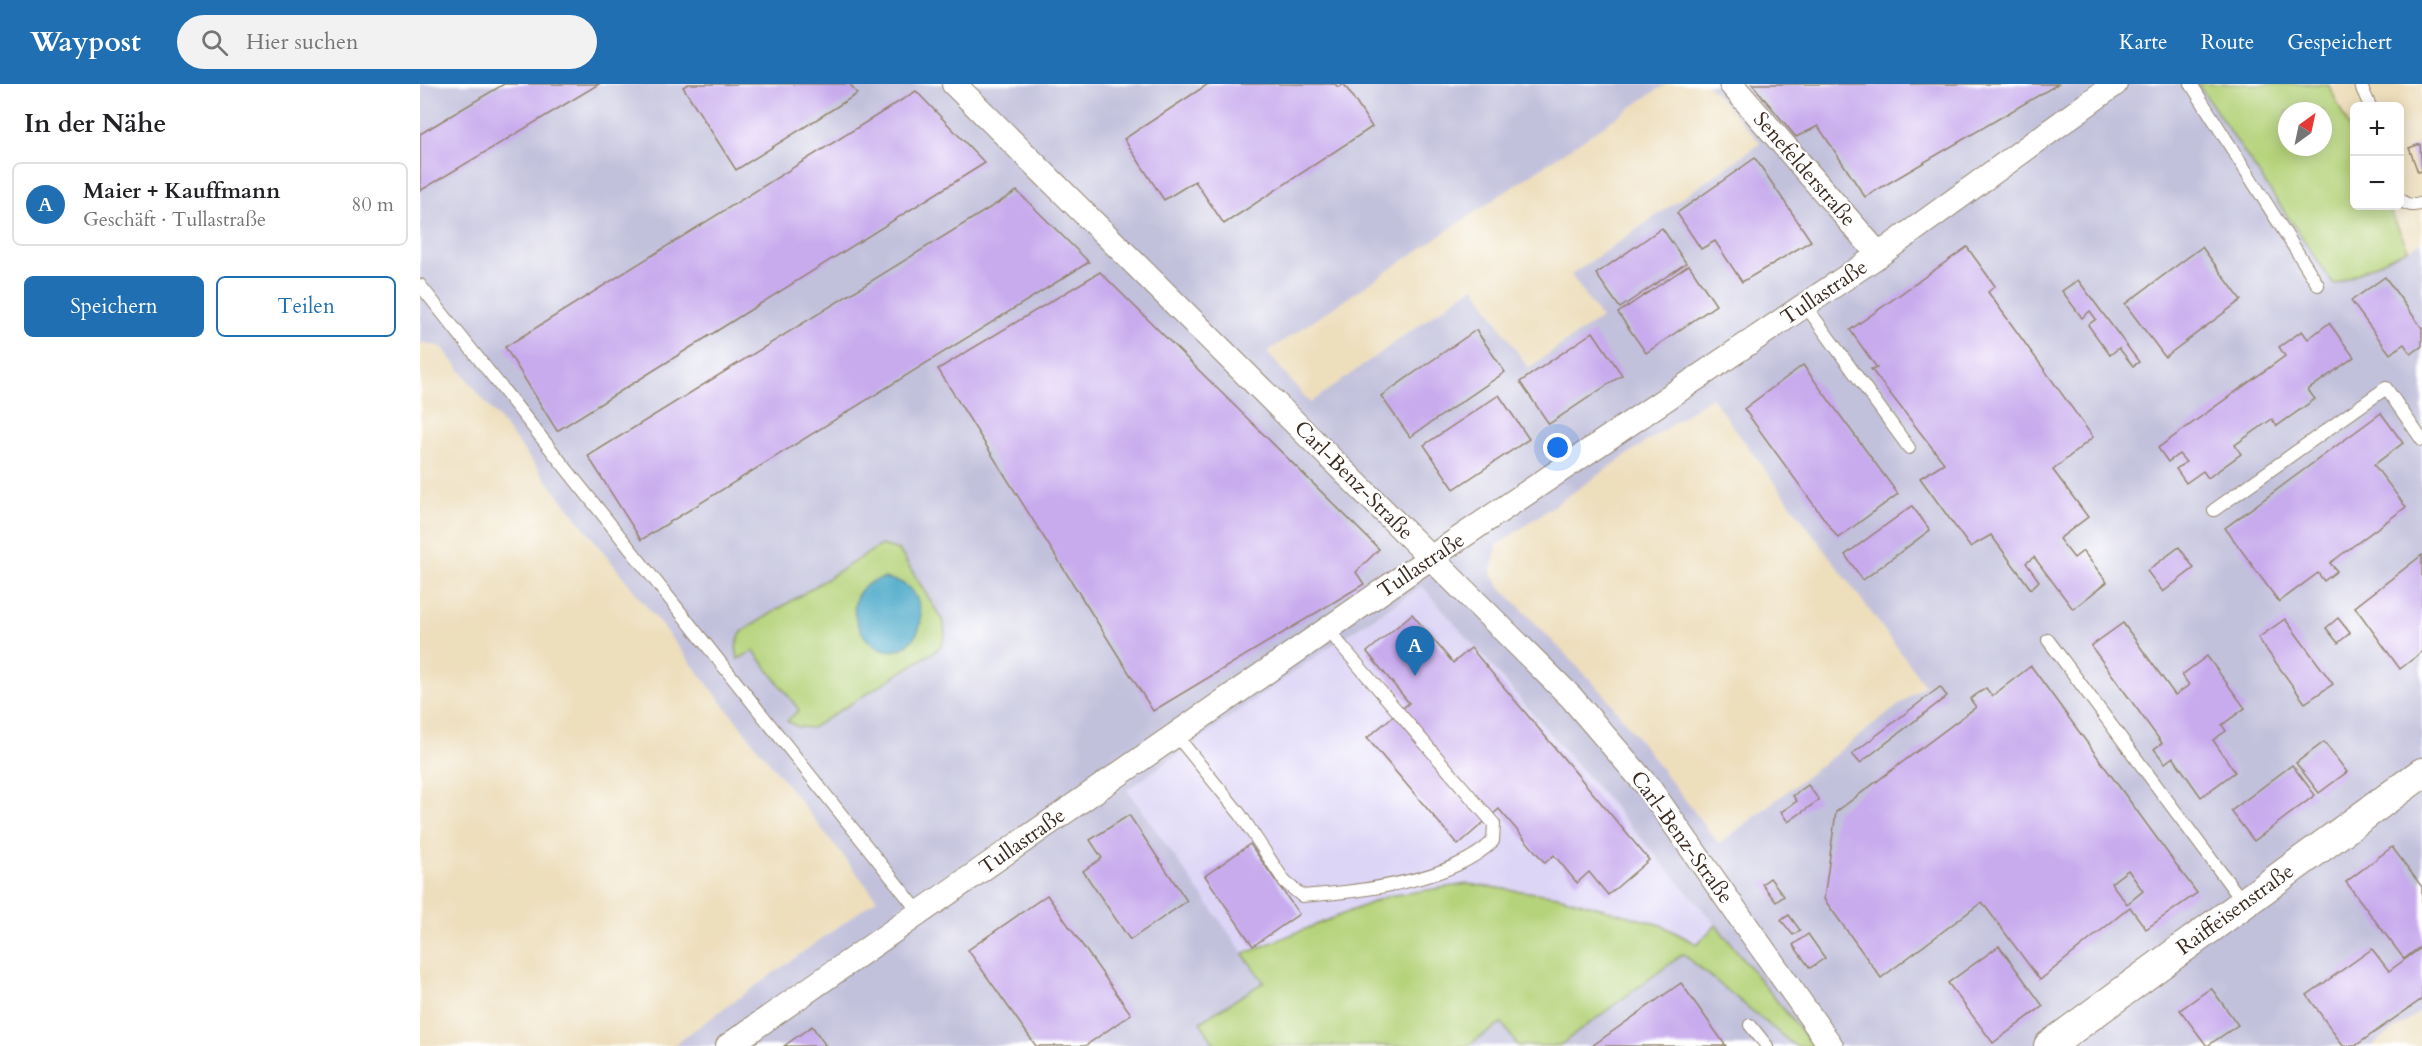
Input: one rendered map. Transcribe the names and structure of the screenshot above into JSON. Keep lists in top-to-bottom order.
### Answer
{
  "streets": {
    "street": [
      "Senefelderstraße",
      "Tullastraße",
      "Carl-Benz-Straße",
      "Raiffeisenstraße"
    ]
  },
  "crossings": [
    ["Senefelderstraße", "Tullastraße"],
    ["Tullastraße", "Carl-Benz-Straße"]
  ],
  "north": "top right",
  "page": {
    "header": "Waypost",
    "search": "Hier suchen",
    "nav": ["Karte", "Route", "Gespeichert"],
    "heading": "In der Nähe",
    "map_buttons": ["+", "−"],
    "list": [
      {
        "mark": "A",
        "name": "Maier + Kauffmann",
        "note": "Geschäft · Tullastraße",
        "value": "80 m"
      }
    ],
    "buttons": ["Speichern", "Teilen"],
    "pins": "A"
  }
}
